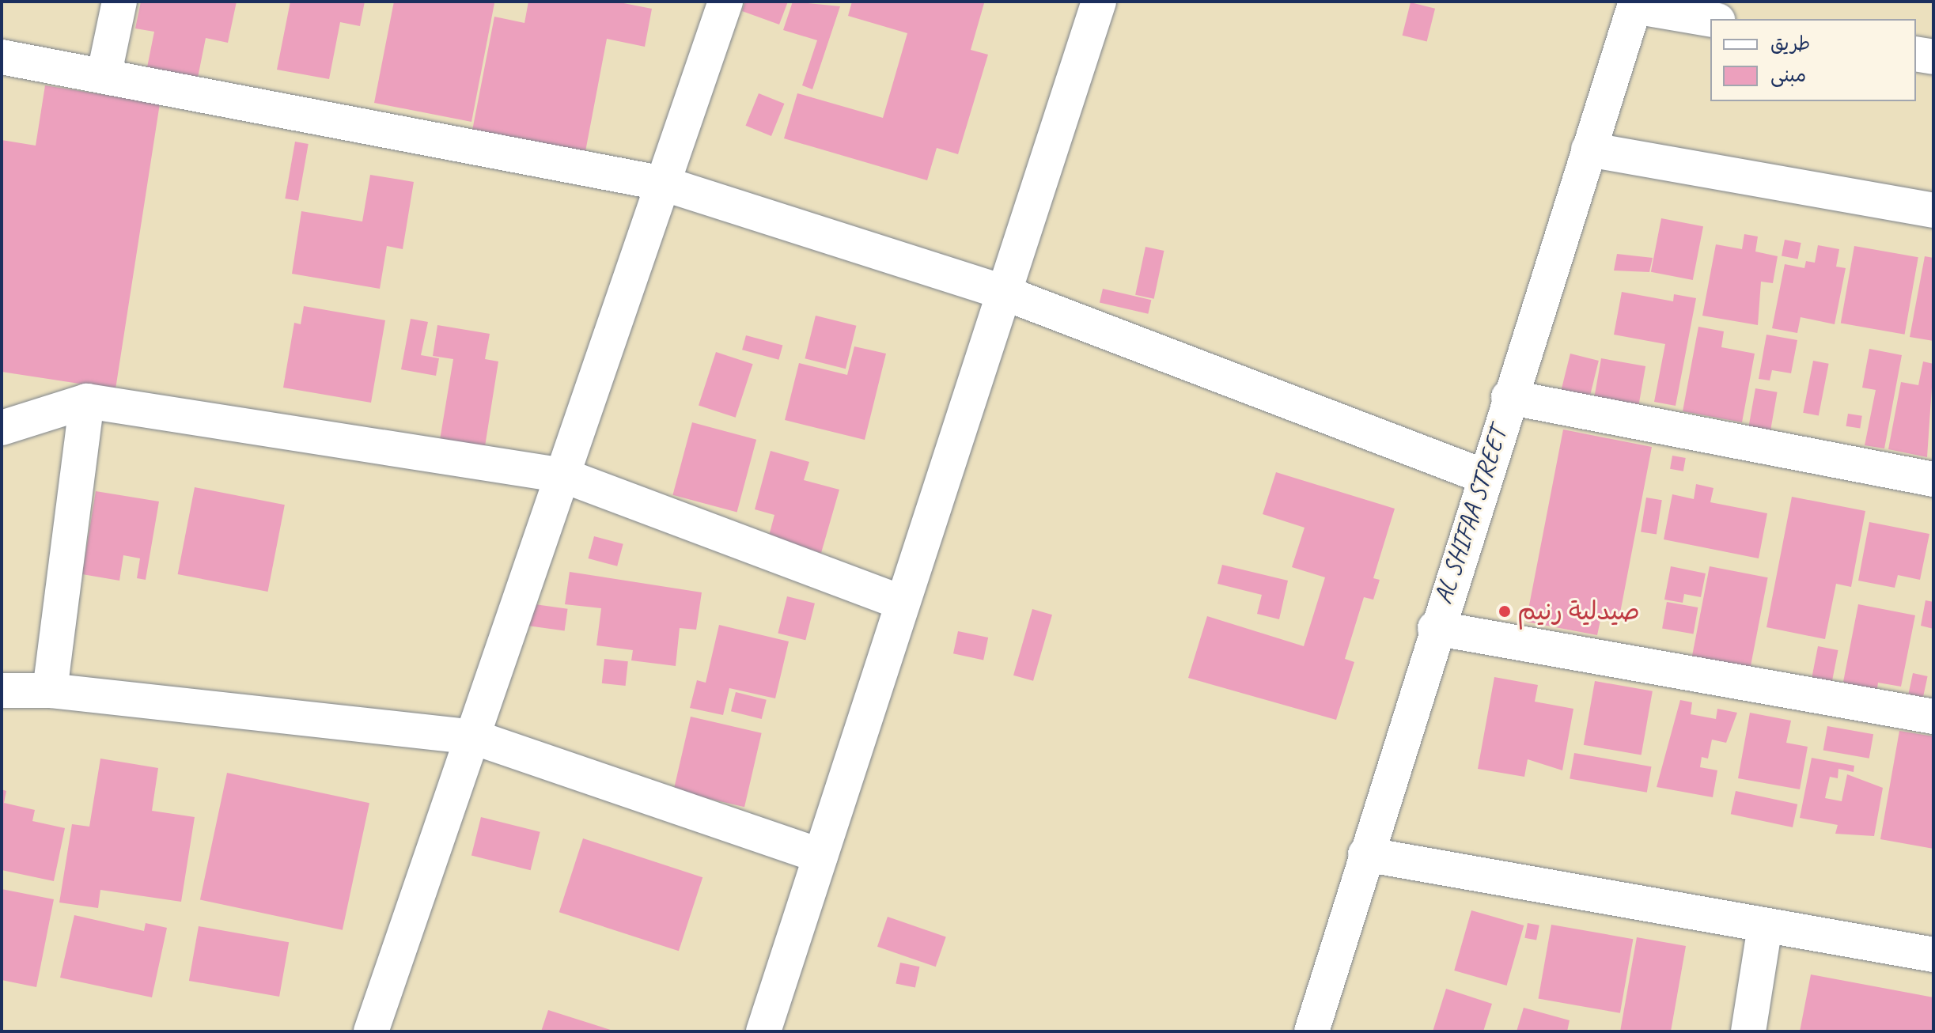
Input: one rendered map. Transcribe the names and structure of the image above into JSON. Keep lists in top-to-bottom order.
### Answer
{
  "streets": {
    "street": ["AL SHIFAA STREET"]
  },
  "places": ["صيدلية رنيم"],
  "legend": ["طريق", "مبنى"]
}
